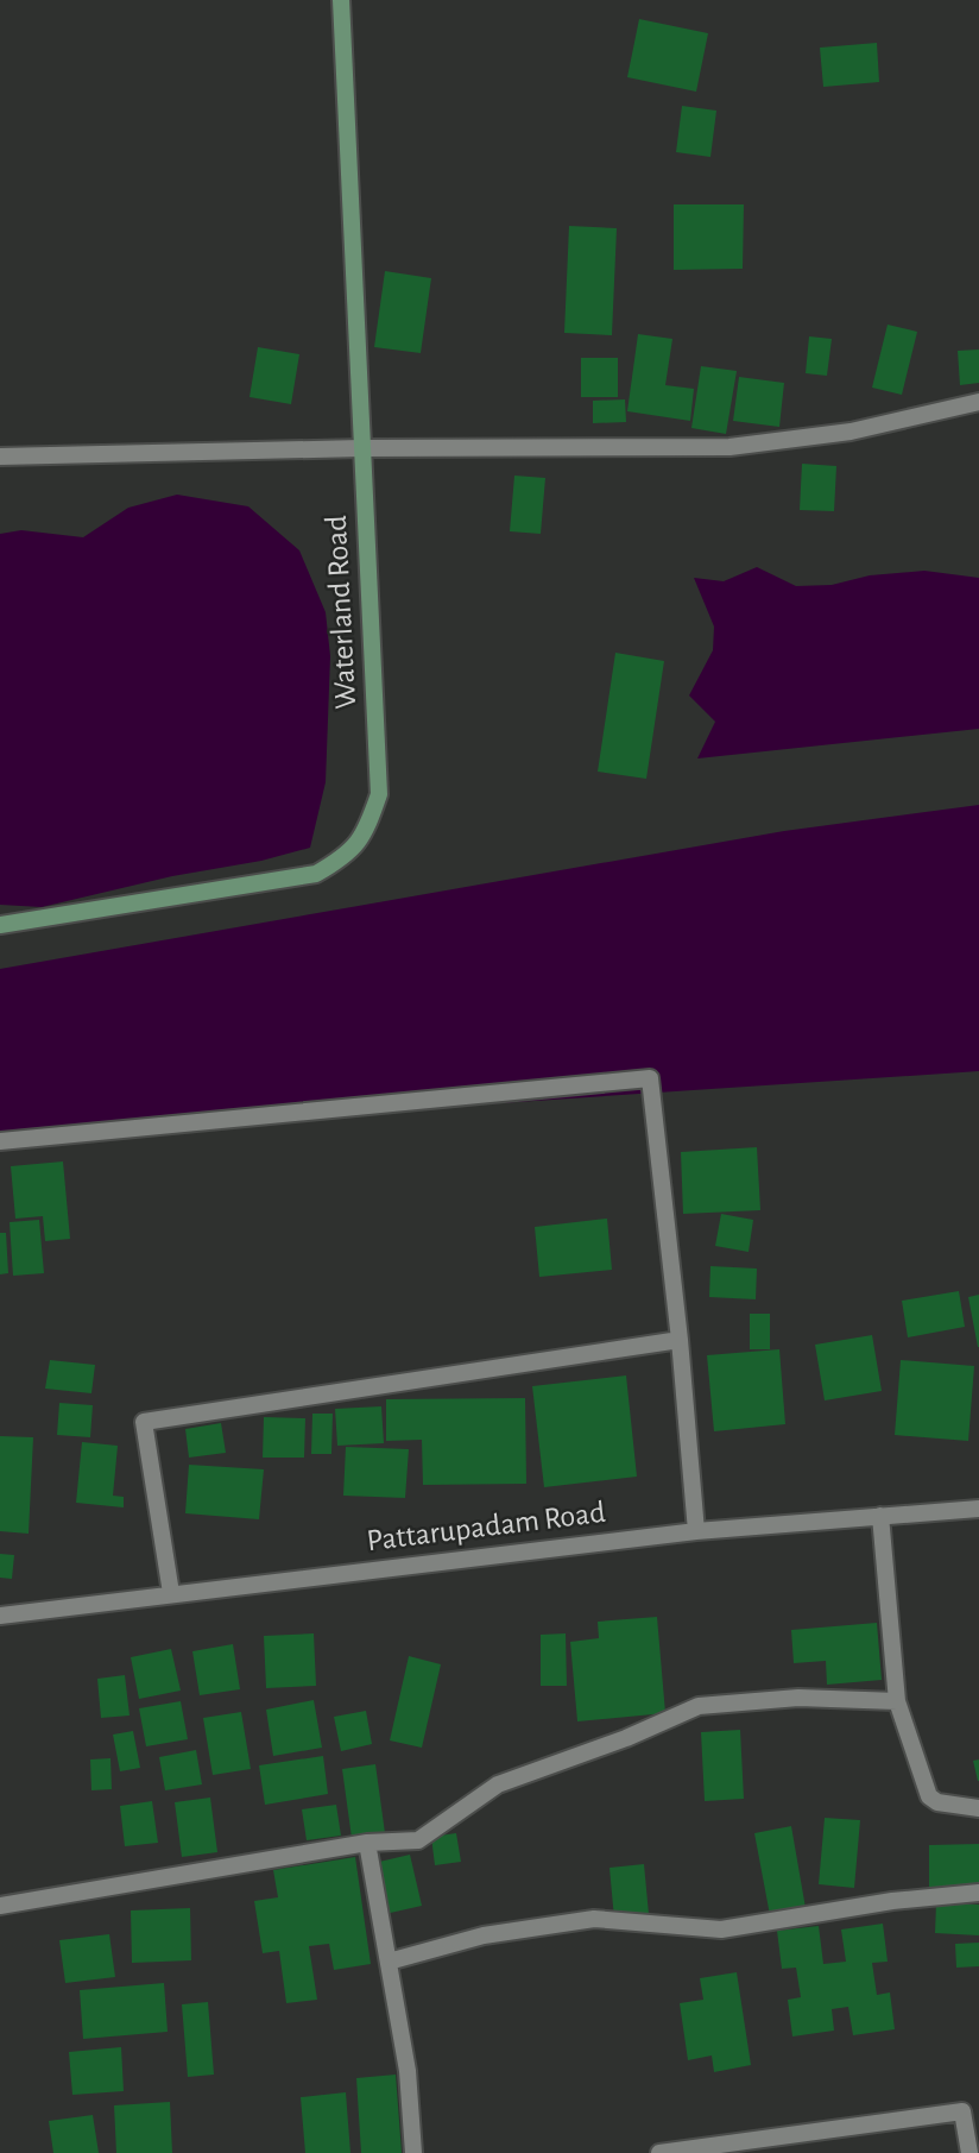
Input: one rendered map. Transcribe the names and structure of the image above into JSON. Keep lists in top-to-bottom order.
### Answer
{
  "streets": {
    "main road": ["Waterland Road"],
    "street": ["Pattarupadam Road"]
  }
}
